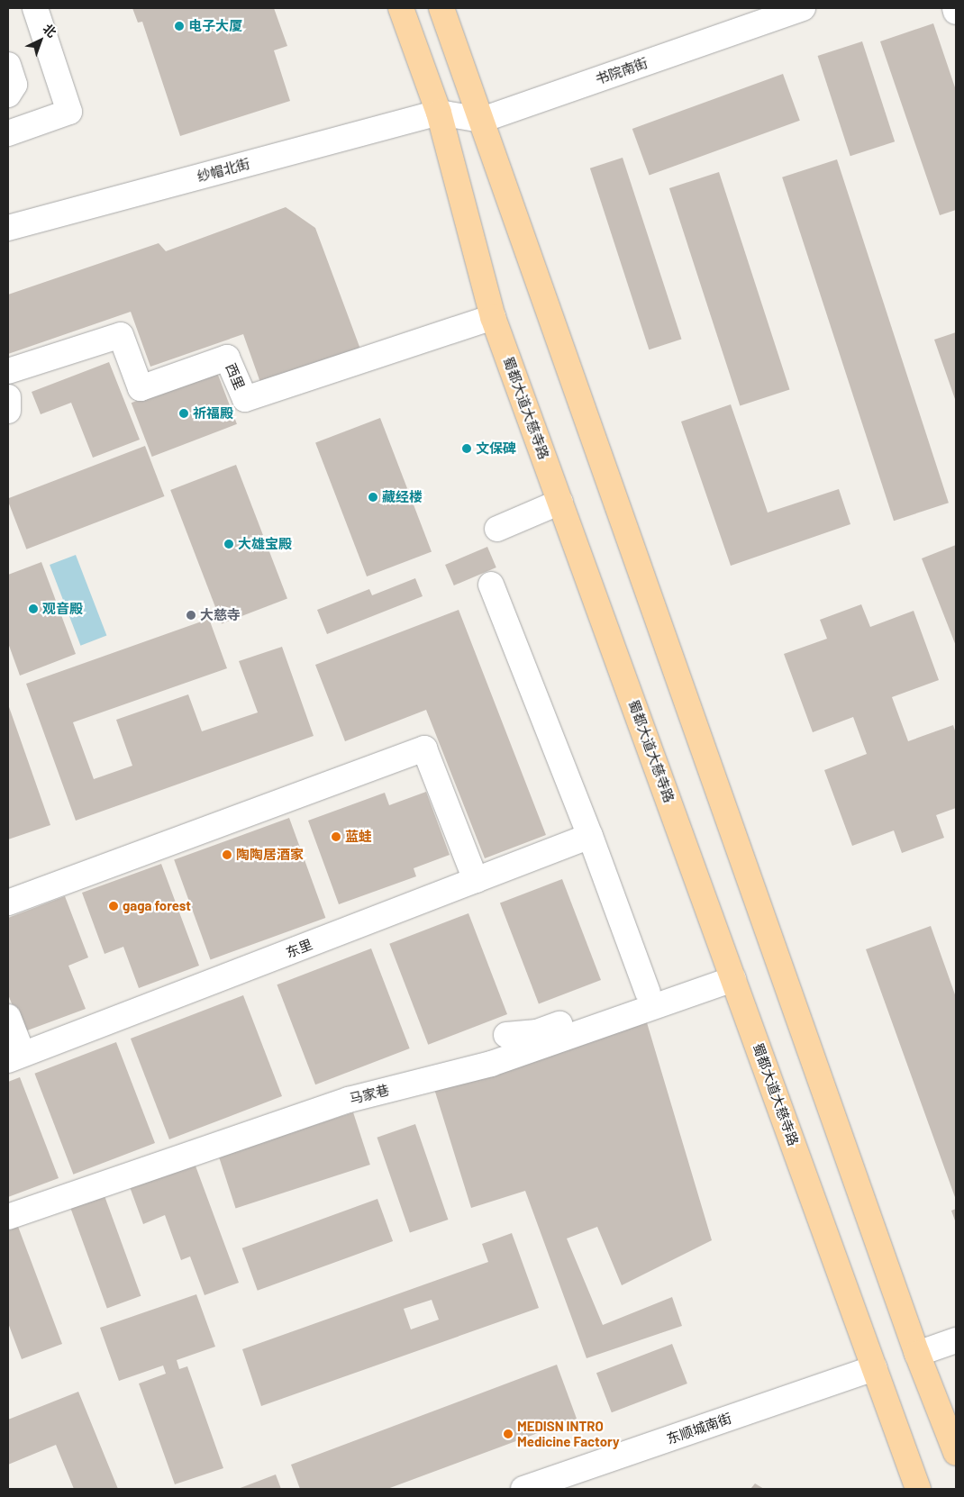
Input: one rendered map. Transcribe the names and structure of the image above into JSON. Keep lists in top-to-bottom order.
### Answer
{
  "streets": {
    "main road": ["蜀都大道大慈寺路"],
    "street": [
      "书院南街",
      "纱帽北街",
      "西里",
      "东里",
      "马家巷",
      "东顺城南街"
    ]
  },
  "crossings": [
    ["书院南街", "纱帽北街"],
    ["书院南街", "蜀都大道大慈寺路"],
    ["纱帽北街", "蜀都大道大慈寺路"],
    ["西里", "蜀都大道大慈寺路"],
    ["蜀都大道大慈寺路", "马家巷"],
    ["蜀都大道大慈寺路", "东顺城南街"]
  ],
  "places": [
    "电子大厦",
    "祈福殿",
    "文保碑",
    "藏经楼",
    "大雄宝殿",
    "观音殿",
    "大慈寺",
    "蓝蛙",
    "陶陶居酒家",
    "gaga forest",
    "MEDISN INTRO Medicine Factory"
  ],
  "north": "top right"
}
